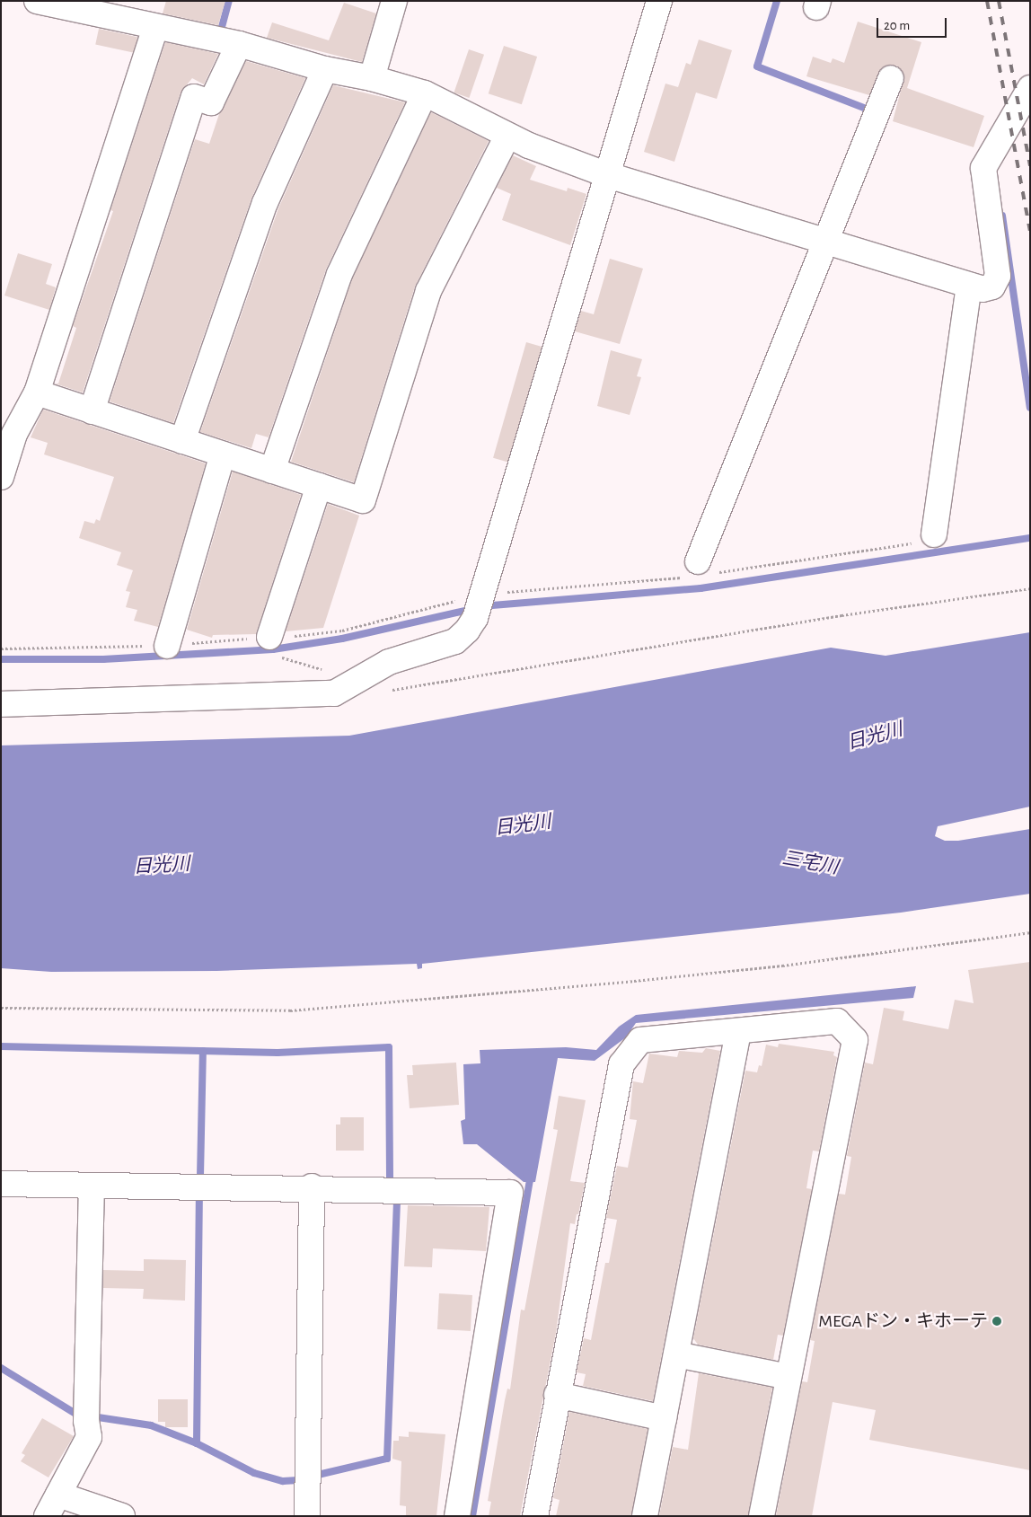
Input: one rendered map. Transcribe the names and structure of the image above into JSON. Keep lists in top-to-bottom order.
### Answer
{
  "water": ["日光川", "三宅川"],
  "places": ["MEGAドン・キホーテ"],
  "scale_bar": "20 m"
}
